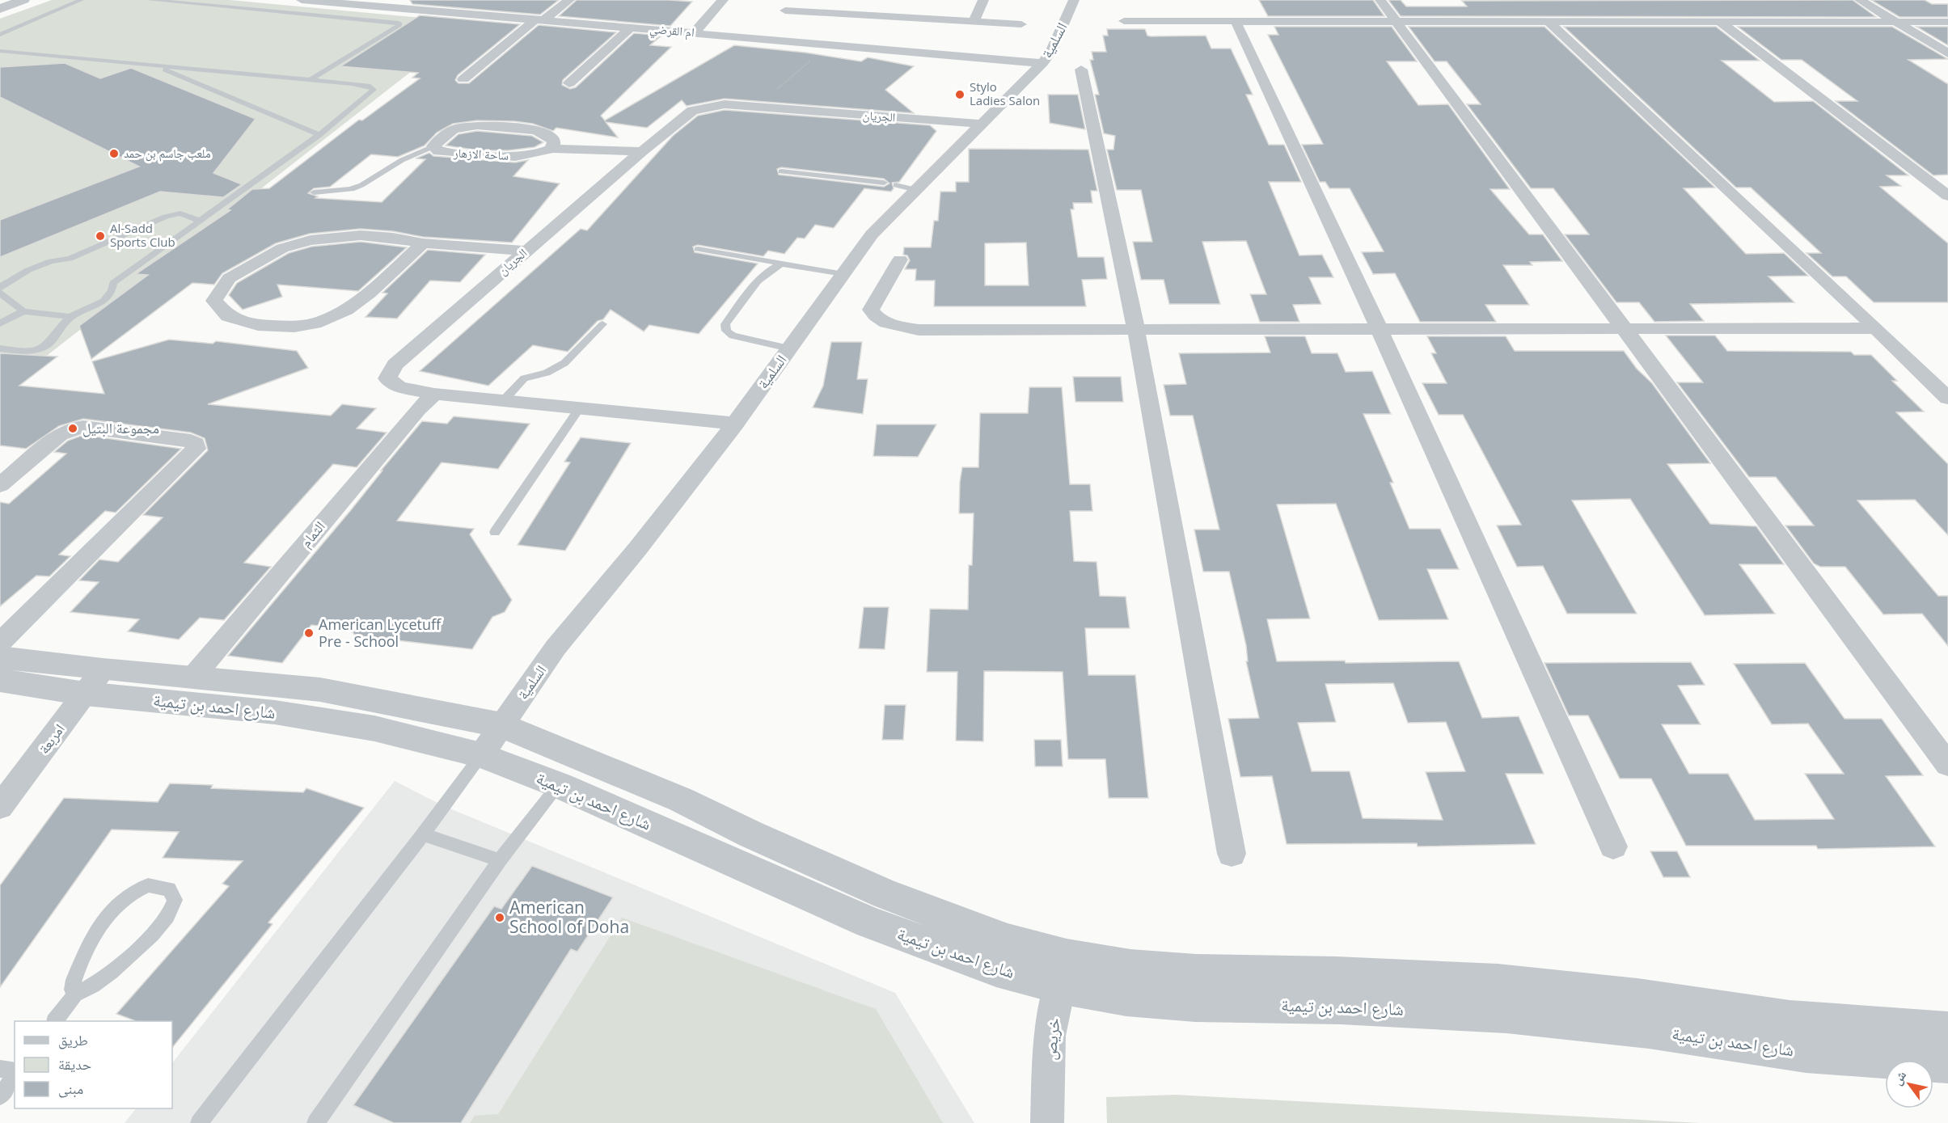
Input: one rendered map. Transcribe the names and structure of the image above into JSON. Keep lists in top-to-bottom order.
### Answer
{
  "streets": {
    "street": [
      "ام القرضي",
      "السلمية",
      "الجريان",
      "ساحة الازهار",
      "الثمام",
      "شارع احمد بن تيمية",
      "امربعة",
      "خريص"
    ]
  },
  "crossings": [
    ["ام القرضي", "السلمية"],
    ["السلمية", "الجريان"],
    ["السلمية", "شارع احمد بن تيمية"],
    ["الجريان", "ساحة الازهار"],
    ["الجريان", "الثمام"],
    ["الثمام", "شارع احمد بن تيمية"],
    ["شارع احمد بن تيمية", "امربعة"],
    ["شارع احمد بن تيمية", "خريص"]
  ],
  "places": [
    "Stylo Ladies Salon",
    "ملعب جاسم بن حمد",
    "Al-Sadd Sports Club",
    "مجموعة البتيل",
    "American Lycetuff Pre - School",
    "American School of Doha"
  ],
  "legend": ["طريق", "حديقة", "مبنى"],
  "north": "top left"
}
